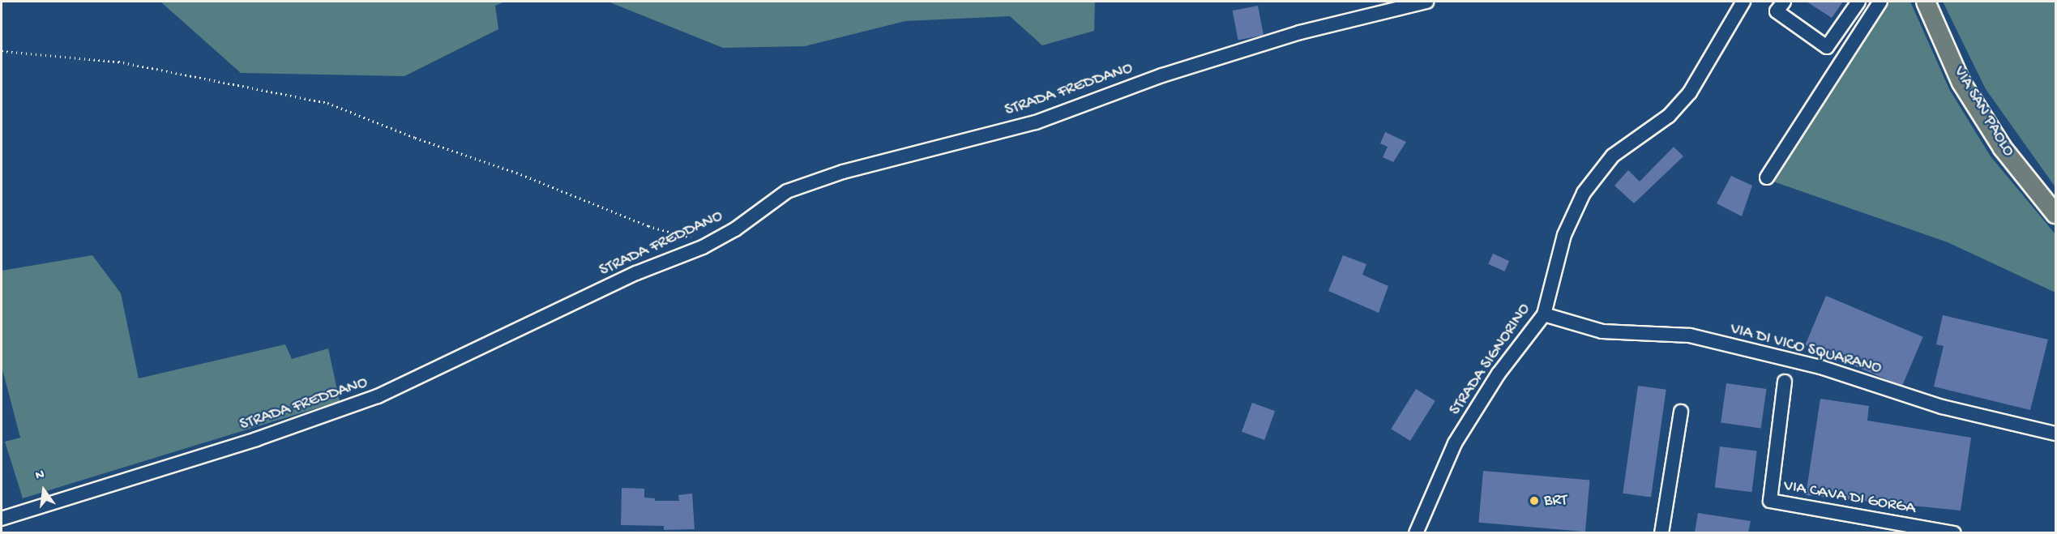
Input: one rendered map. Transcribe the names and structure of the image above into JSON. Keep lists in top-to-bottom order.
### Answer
{
  "streets": {
    "main road": ["VIA SAN PAOLO"],
    "street": [
      "STRADA FREDDANO",
      "VIA DI VICO SQUARANO",
      "STRADA SIGNORINO",
      "VIA CAVA DI GORGA"
    ]
  },
  "crossings": [
    ["VIA DI VICO SQUARANO", "STRADA SIGNORINO"]
  ],
  "places": ["BRT"],
  "north": "top"
}
